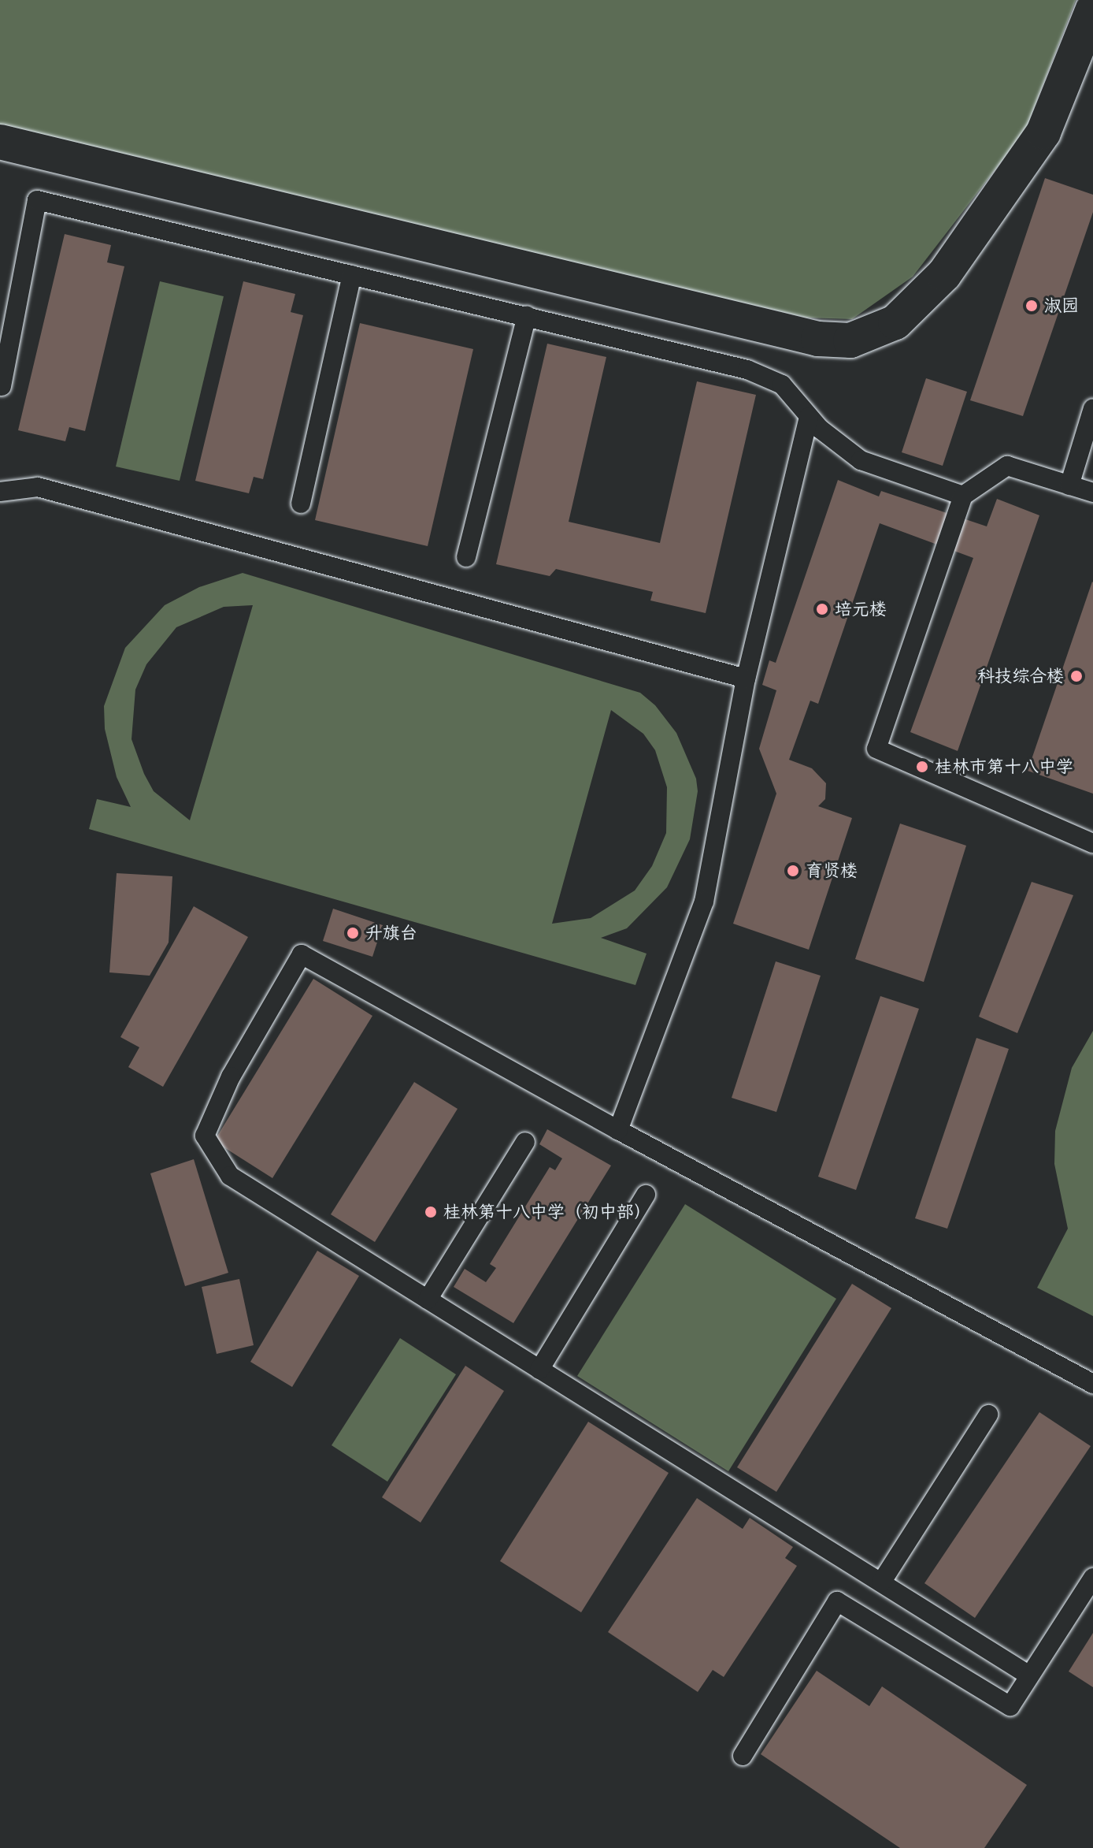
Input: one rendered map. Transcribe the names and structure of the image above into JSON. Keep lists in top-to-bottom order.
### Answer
{
  "places": [
    "淑园",
    "培元楼",
    "科技综合楼",
    "桂林市第十八中学",
    "育贤楼",
    "升旗台",
    "桂林第十八中学（初中部）"
  ]
}
